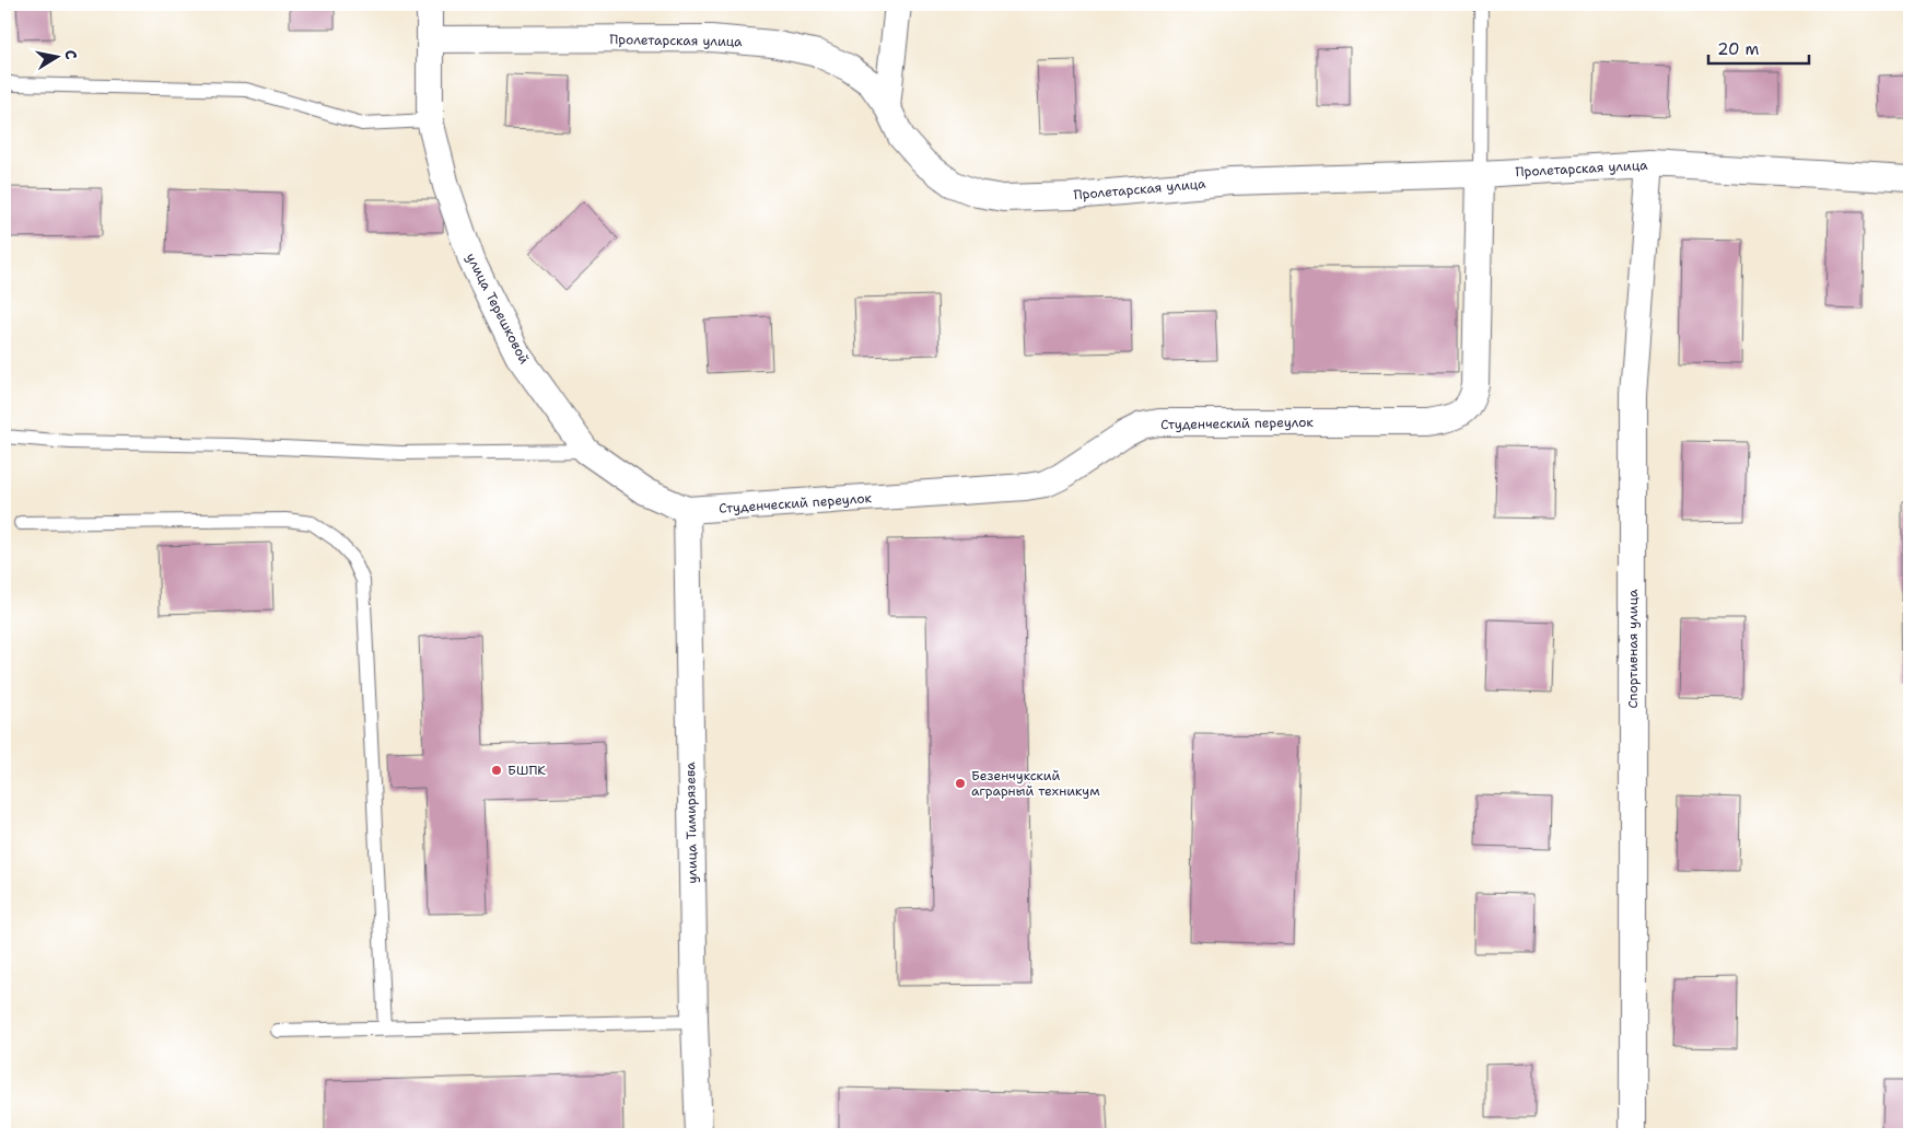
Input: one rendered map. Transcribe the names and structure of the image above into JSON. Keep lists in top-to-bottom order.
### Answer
{
  "streets": {
    "street": [
      "Пролетарская улица",
      "улица Терешковой",
      "Студенческий переулок",
      "Спортивная улица",
      "улица Тимирязева"
    ]
  },
  "crossings": [
    ["Пролетарская улица", "улица Терешковой"],
    ["Пролетарская улица", "Студенческий переулок"],
    ["Пролетарская улица", "Спортивная улица"],
    ["улица Терешковой", "Студенческий переулок"],
    ["улица Терешковой", "улица Тимирязева"],
    ["Студенческий переулок", "улица Тимирязева"]
  ],
  "places": ["БШПК", "Безенчукский аграрный техникум"],
  "scale_bar": "20 m",
  "north": "right"
}
